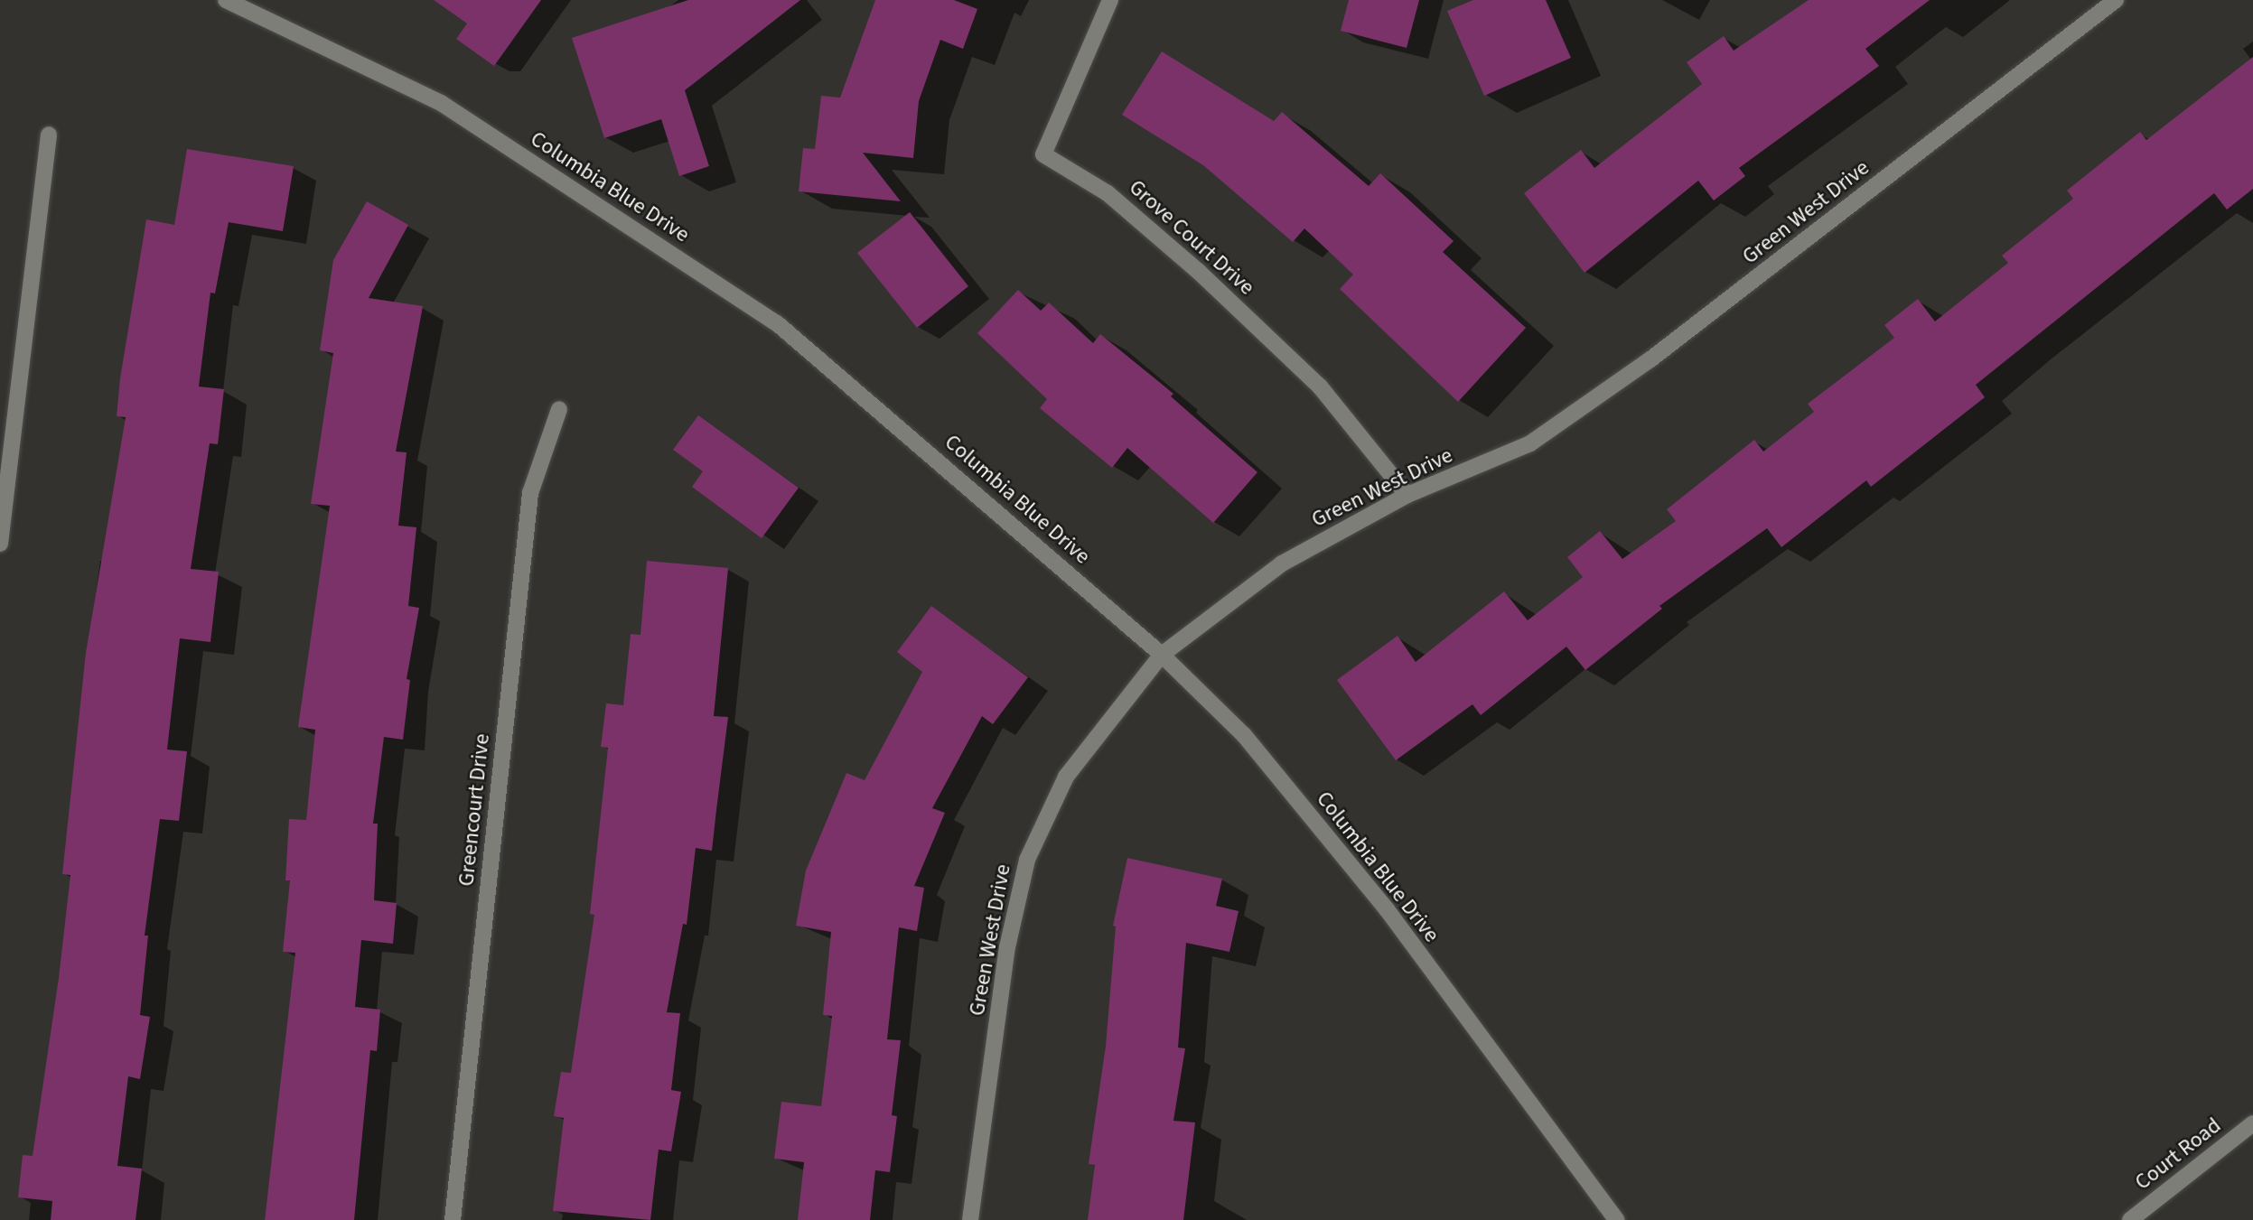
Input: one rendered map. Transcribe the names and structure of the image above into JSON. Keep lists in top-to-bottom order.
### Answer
{
  "streets": {
    "street": [
      "Columbia Blue Drive",
      "Green West Drive",
      "Grove Court Drive",
      "Greencourt Drive",
      "Court Road"
    ]
  },
  "crossings": [
    ["Columbia Blue Drive", "Green West Drive"],
    ["Green West Drive", "Grove Court Drive"]
  ]
}
